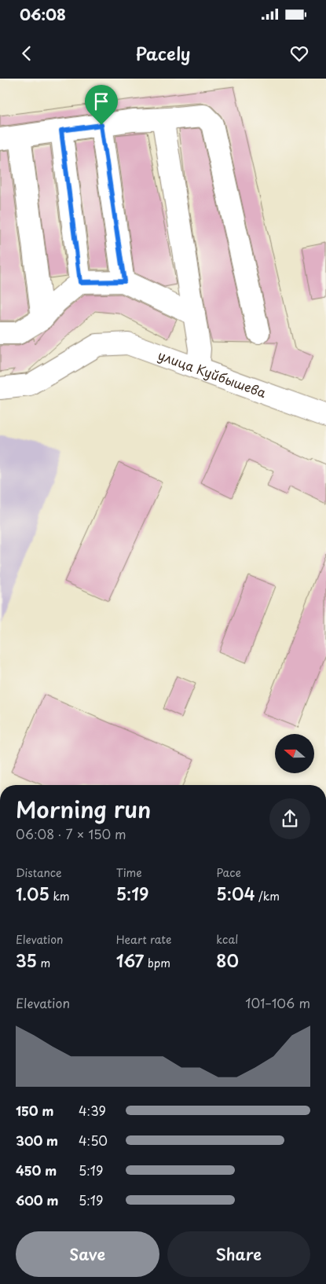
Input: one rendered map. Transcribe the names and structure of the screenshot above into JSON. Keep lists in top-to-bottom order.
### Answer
{
  "streets": {
    "street": ["улица Куйбышева"]
  },
  "north": "left",
  "page": {
    "status": "06:08",
    "header": "Pacely",
    "heading": ["Morning run", "06:08 · 7 × 150 m"],
    "stats": [
      ["Distance", "1.05 km"],
      ["Time", "5:19"],
      ["Pace", "5:04 /km"],
      ["Elevation", "35 m"],
      ["Heart rate", "167 bpm"],
      ["kcal", "80"]
    ],
    "chart": ["Elevation", "101–106 m"],
    "list": [
      {
        "name": "150 m",
        "note": "4:39"
      },
      {
        "name": "300 m",
        "note": "4:50"
      },
      {
        "name": "450 m",
        "note": "5:19"
      },
      {
        "name": "600 m",
        "note": "5:19"
      }
    ],
    "buttons": ["Save", "Share"]
  }
}
